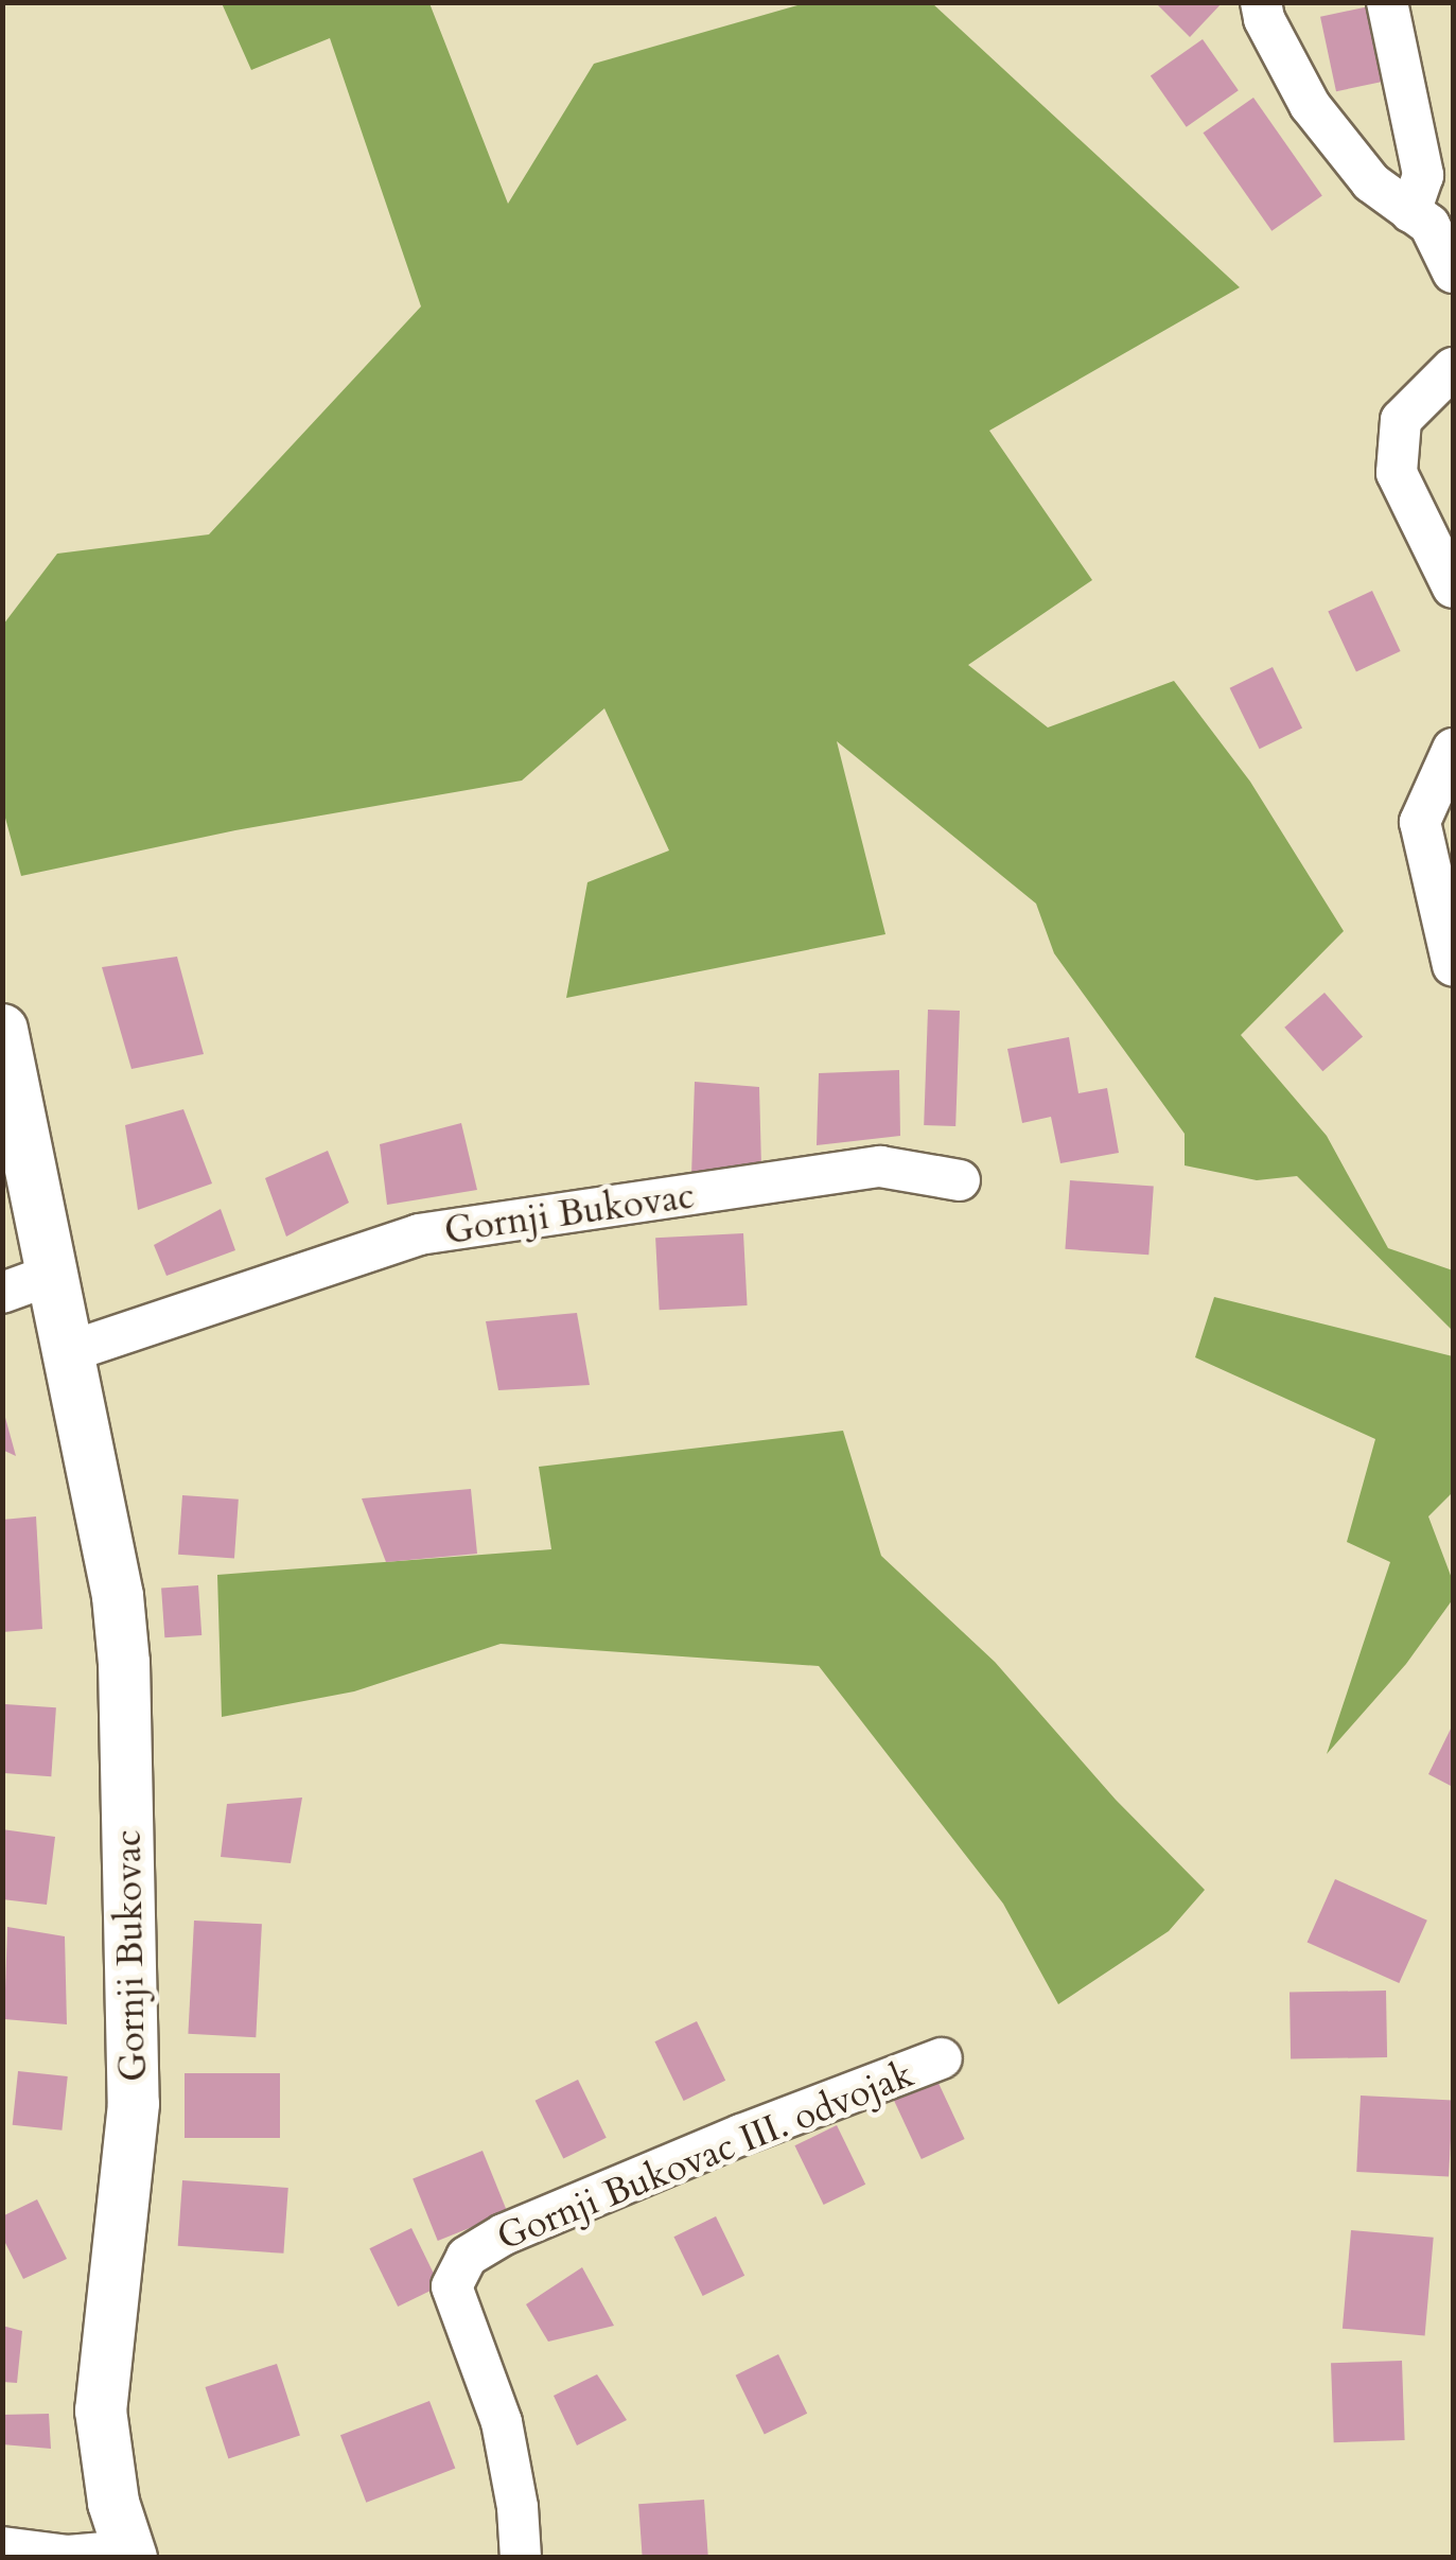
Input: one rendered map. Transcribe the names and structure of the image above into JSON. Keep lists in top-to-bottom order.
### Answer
{
  "streets": {
    "street": ["Gornji Bukovac", "Gornji Bukovac III. odvojak"]
  }
}
